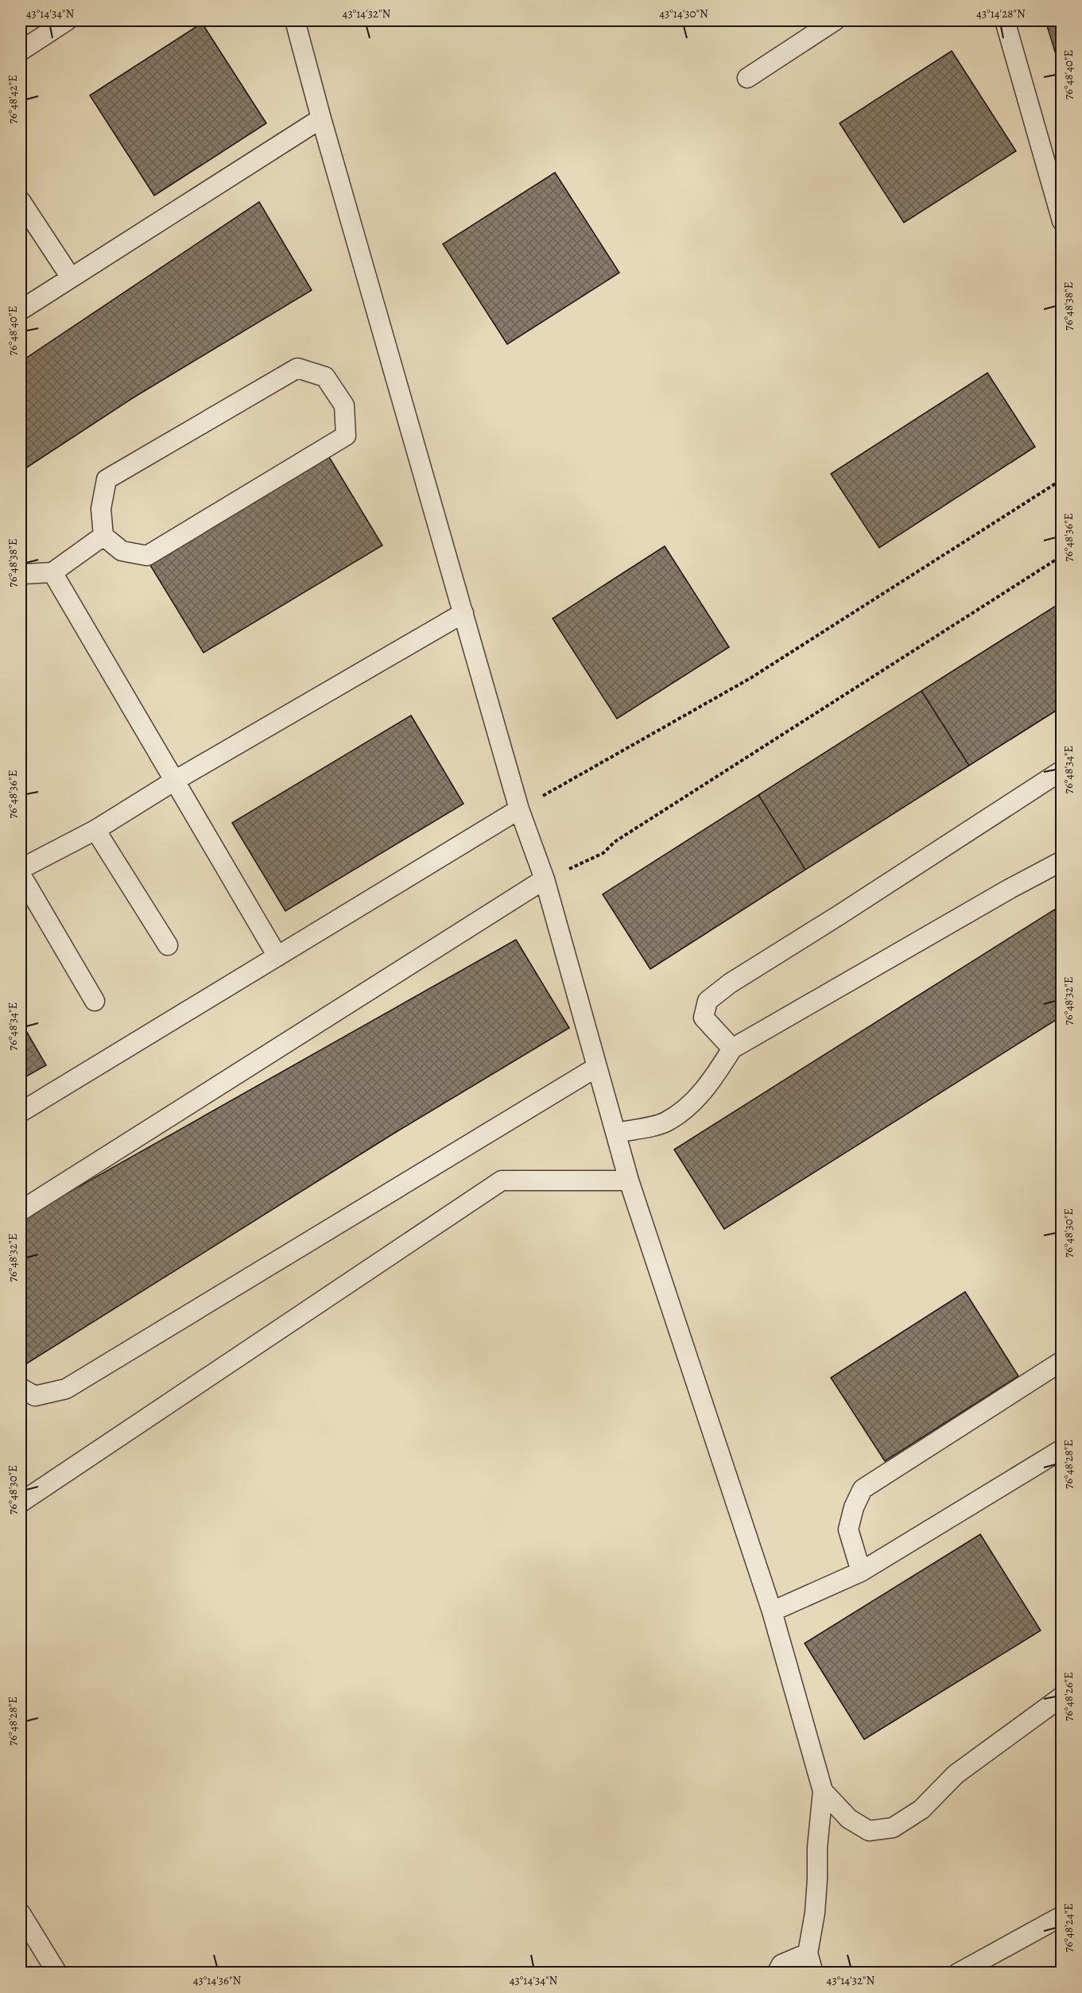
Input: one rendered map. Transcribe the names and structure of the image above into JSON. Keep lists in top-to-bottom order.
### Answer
{
  "coordinates": [
    "43°14'34\"N",
    "43°14'32\"N",
    "43°14'30\"N",
    "43°14'28\"N",
    "76°48'40\"E",
    "76°48'42\"E",
    "76°48'38\"E",
    "76°48'36\"E",
    "76°48'34\"E",
    "76°48'32\"E",
    "76°48'30\"E",
    "76°48'28\"E",
    "76°48'26\"E",
    "76°48'24\"E",
    "43°14'36\"N"
  ]
}
